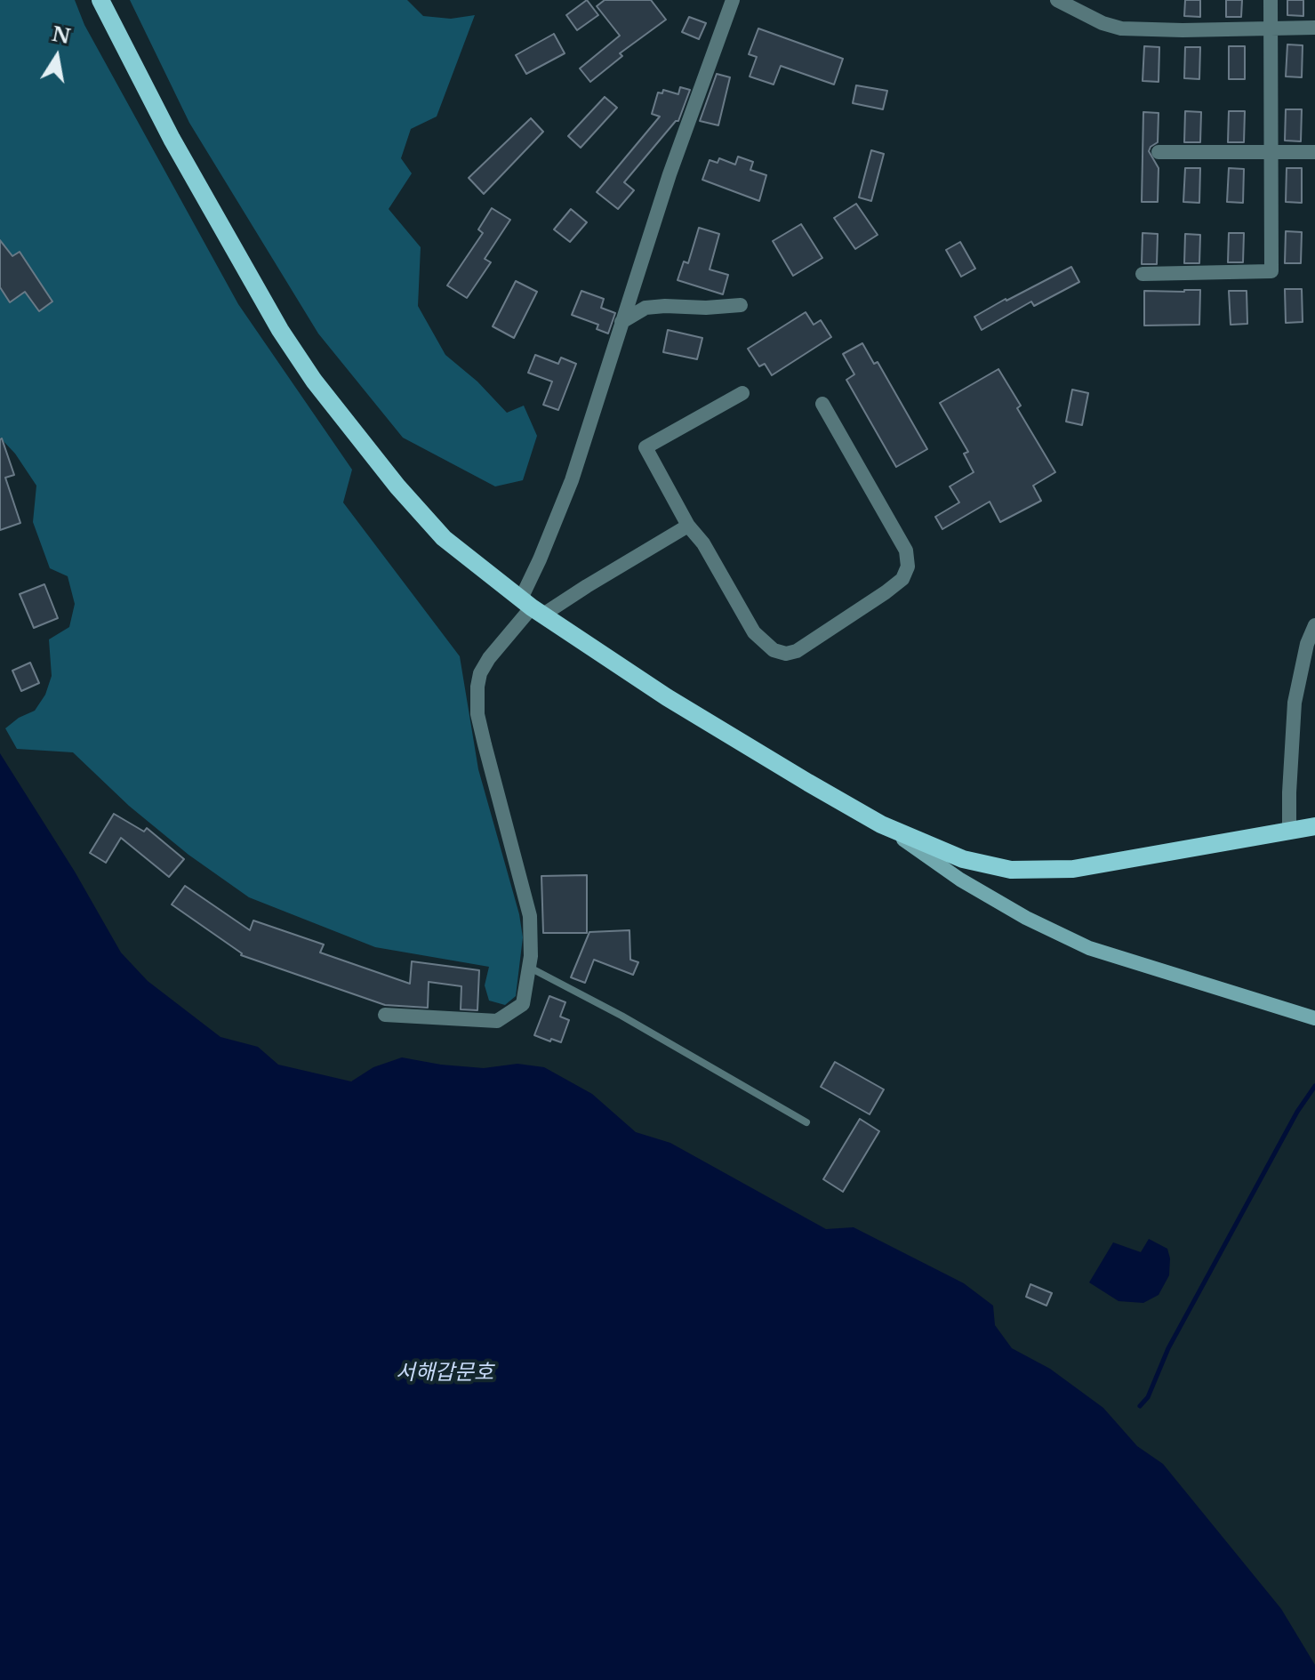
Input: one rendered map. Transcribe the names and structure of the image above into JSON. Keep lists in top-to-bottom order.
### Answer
{
  "water": ["서해갑문호"],
  "north": "top"
}
